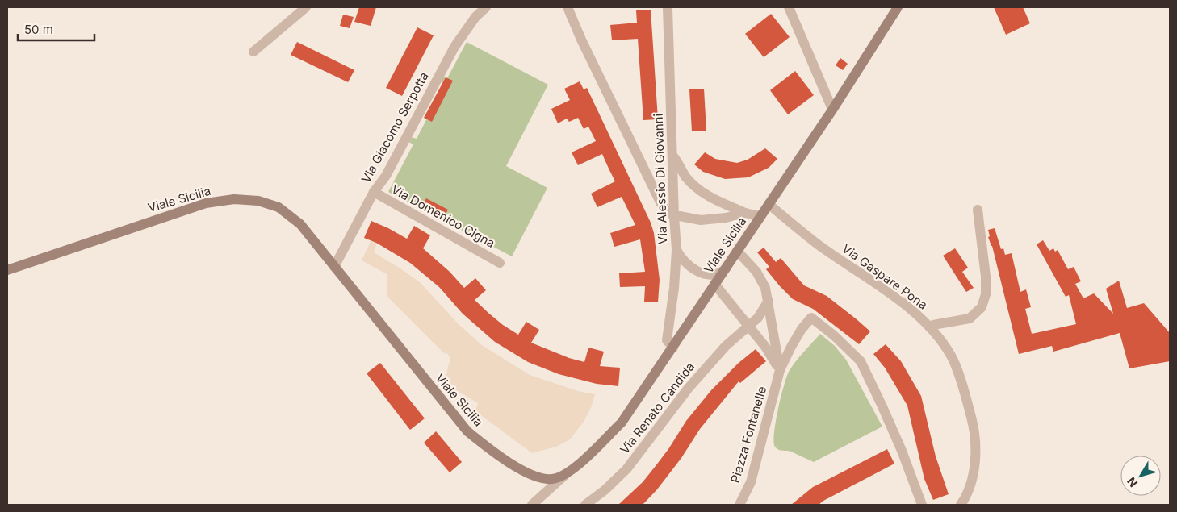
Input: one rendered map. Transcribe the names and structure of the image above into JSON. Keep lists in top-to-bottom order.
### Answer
{
  "streets": {
    "street": [
      "Via Giacomo Serpotta",
      "Via Alessio Di Giovanni",
      "Viale Sicilia",
      "Via Domenico Cigna",
      "Via Gaspare Pona",
      "Via Renato Candida",
      "Piazza Fontanelle"
    ]
  },
  "crossings": [
    ["Via Giacomo Serpotta", "Viale Sicilia"],
    ["Via Giacomo Serpotta", "Via Domenico Cigna"],
    ["Via Alessio Di Giovanni", "Viale Sicilia"],
    ["Viale Sicilia", "Via Gaspare Pona"]
  ],
  "scale_bar": "50 m",
  "north": "bottom left"
}
